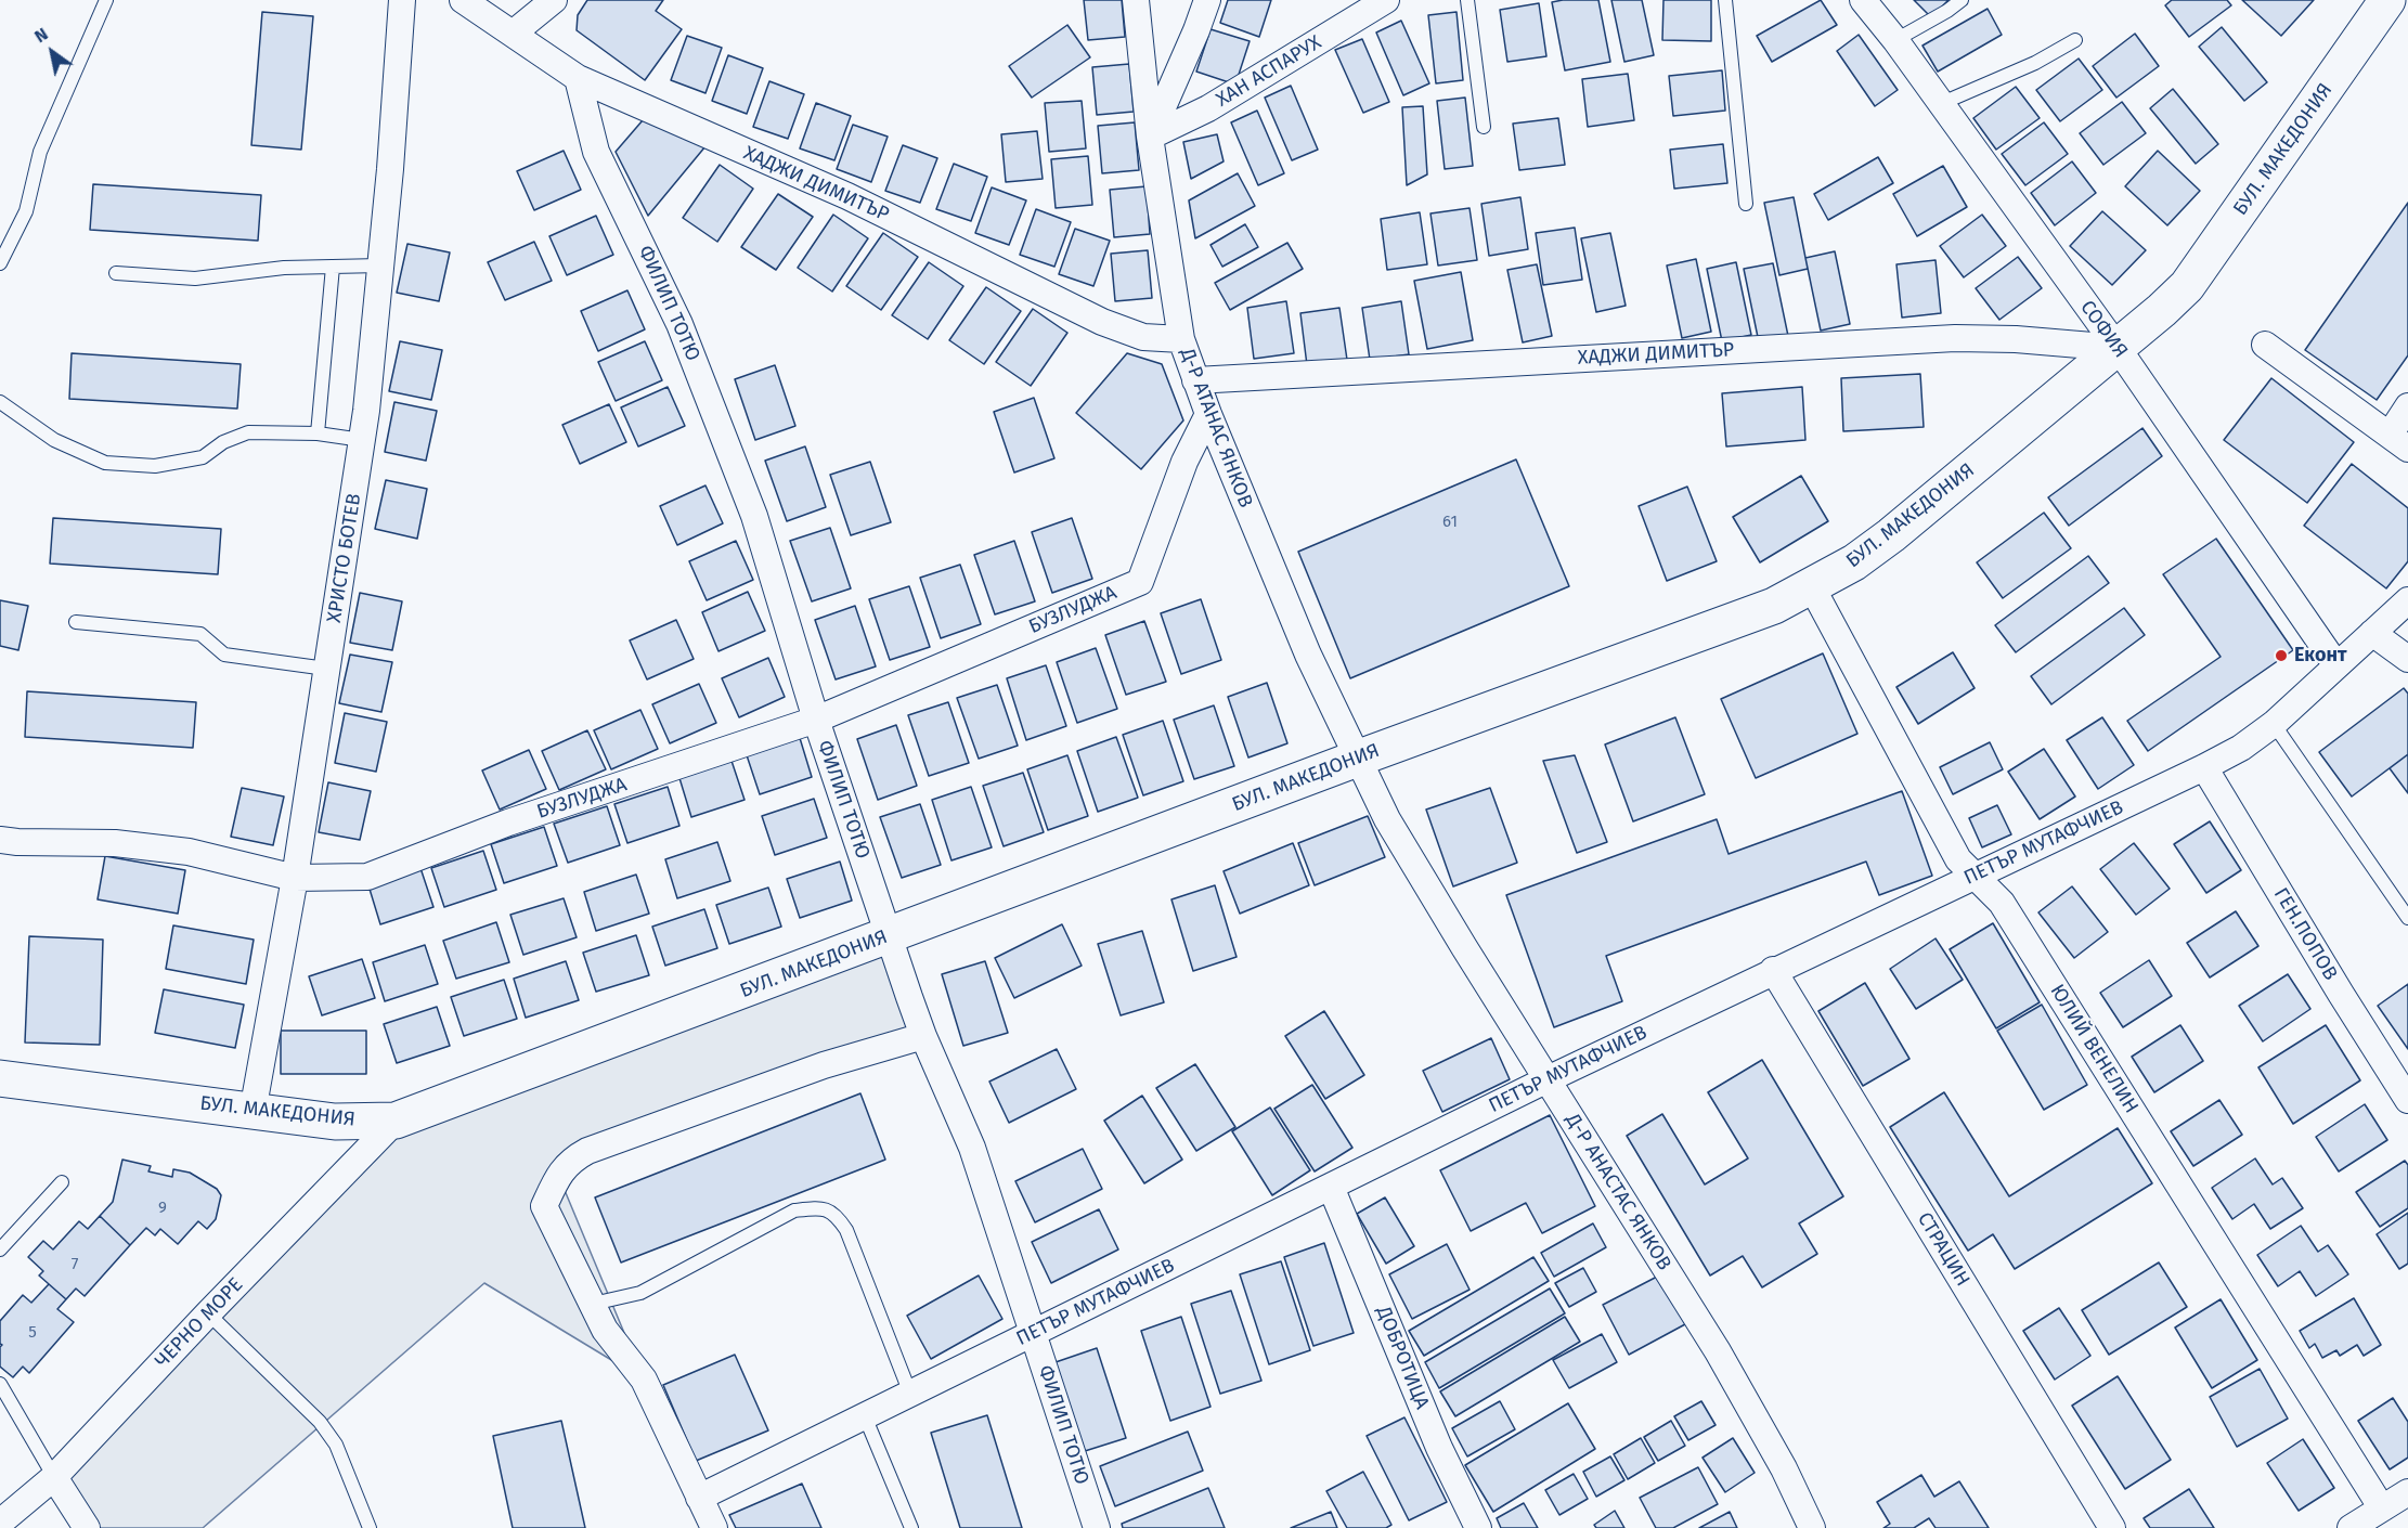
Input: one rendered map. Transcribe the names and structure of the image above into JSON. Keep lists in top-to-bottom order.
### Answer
{
  "streets": {
    "street": [
      "ХАН АСПАРУХ",
      "БУЛ. МАКЕДОНИЯ",
      "ХАДЖИ ДИМИТЪР",
      "ФИЛИП ТОТЮ",
      "СОФИЯ",
      "Д-Р АТАНАС ЯНКОВ",
      "ХРИСТО БОТЕВ",
      "БУЗЛУДЖА",
      "ПЕТЪР МУТАФЧИЕВ",
      "ГЕН.ПОПОВ",
      "ЮЛИЙ ВЕНЕЛИН",
      "Д-Р АНАСТАС ЯНКОВ",
      "СТРАЦИН",
      "ЧЕРНО МОРЕ",
      "ДОБРОТИЦА"
    ]
  },
  "crossings": [
    ["ХАН АСПАРУХ", "Д-Р АТАНАС ЯНКОВ"],
    ["БУЛ. МАКЕДОНИЯ", "ХАДЖИ ДИМИТЪР"],
    ["БУЛ. МАКЕДОНИЯ", "ФИЛИП ТОТЮ"],
    ["БУЛ. МАКЕДОНИЯ", "СОФИЯ"],
    ["БУЛ. МАКЕДОНИЯ", "Д-Р АТАНАС ЯНКОВ"],
    ["БУЛ. МАКЕДОНИЯ", "ХРИСТО БОТЕВ"],
    ["БУЛ. МАКЕДОНИЯ", "ЮЛИЙ ВЕНЕЛИН"],
    ["БУЛ. МАКЕДОНИЯ", "Д-Р АНАСТАС ЯНКОВ"],
    ["БУЛ. МАКЕДОНИЯ", "ЧЕРНО МОРЕ"],
    ["ХАДЖИ ДИМИТЪР", "ФИЛИП ТОТЮ"],
    ["ХАДЖИ ДИМИТЪР", "СОФИЯ"],
    ["ХАДЖИ ДИМИТЪР", "Д-Р АТАНАС ЯНКОВ"],
    ["ФИЛИП ТОТЮ", "БУЗЛУДЖА"],
    ["ФИЛИП ТОТЮ", "ПЕТЪР МУТАФЧИЕВ"],
    ["СОФИЯ", "ПЕТЪР МУТАФЧИЕВ"],
    ["Д-Р АТАНАС ЯНКОВ", "БУЗЛУДЖА"],
    ["Д-Р АТАНАС ЯНКОВ", "Д-Р АНАСТАС ЯНКОВ"],
    ["ХРИСТО БОТЕВ", "БУЗЛУДЖА"],
    ["ПЕТЪР МУТАФЧИЕВ", "ГЕН.ПОПОВ"],
    ["ПЕТЪР МУТАФЧИЕВ", "ЮЛИЙ ВЕНЕЛИН"],
    ["ПЕТЪР МУТАФЧИЕВ", "Д-Р АНАСТАС ЯНКОВ"],
    ["ПЕТЪР МУТАФЧИЕВ", "СТРАЦИН"],
    ["ПЕТЪР МУТАФЧИЕВ", "ДОБРОТИЦА"]
  ],
  "places": ["Еконт"],
  "house_numbers": [
    "61",
    "9",
    "7",
    "5"
  ],
  "north": "top left"
}
